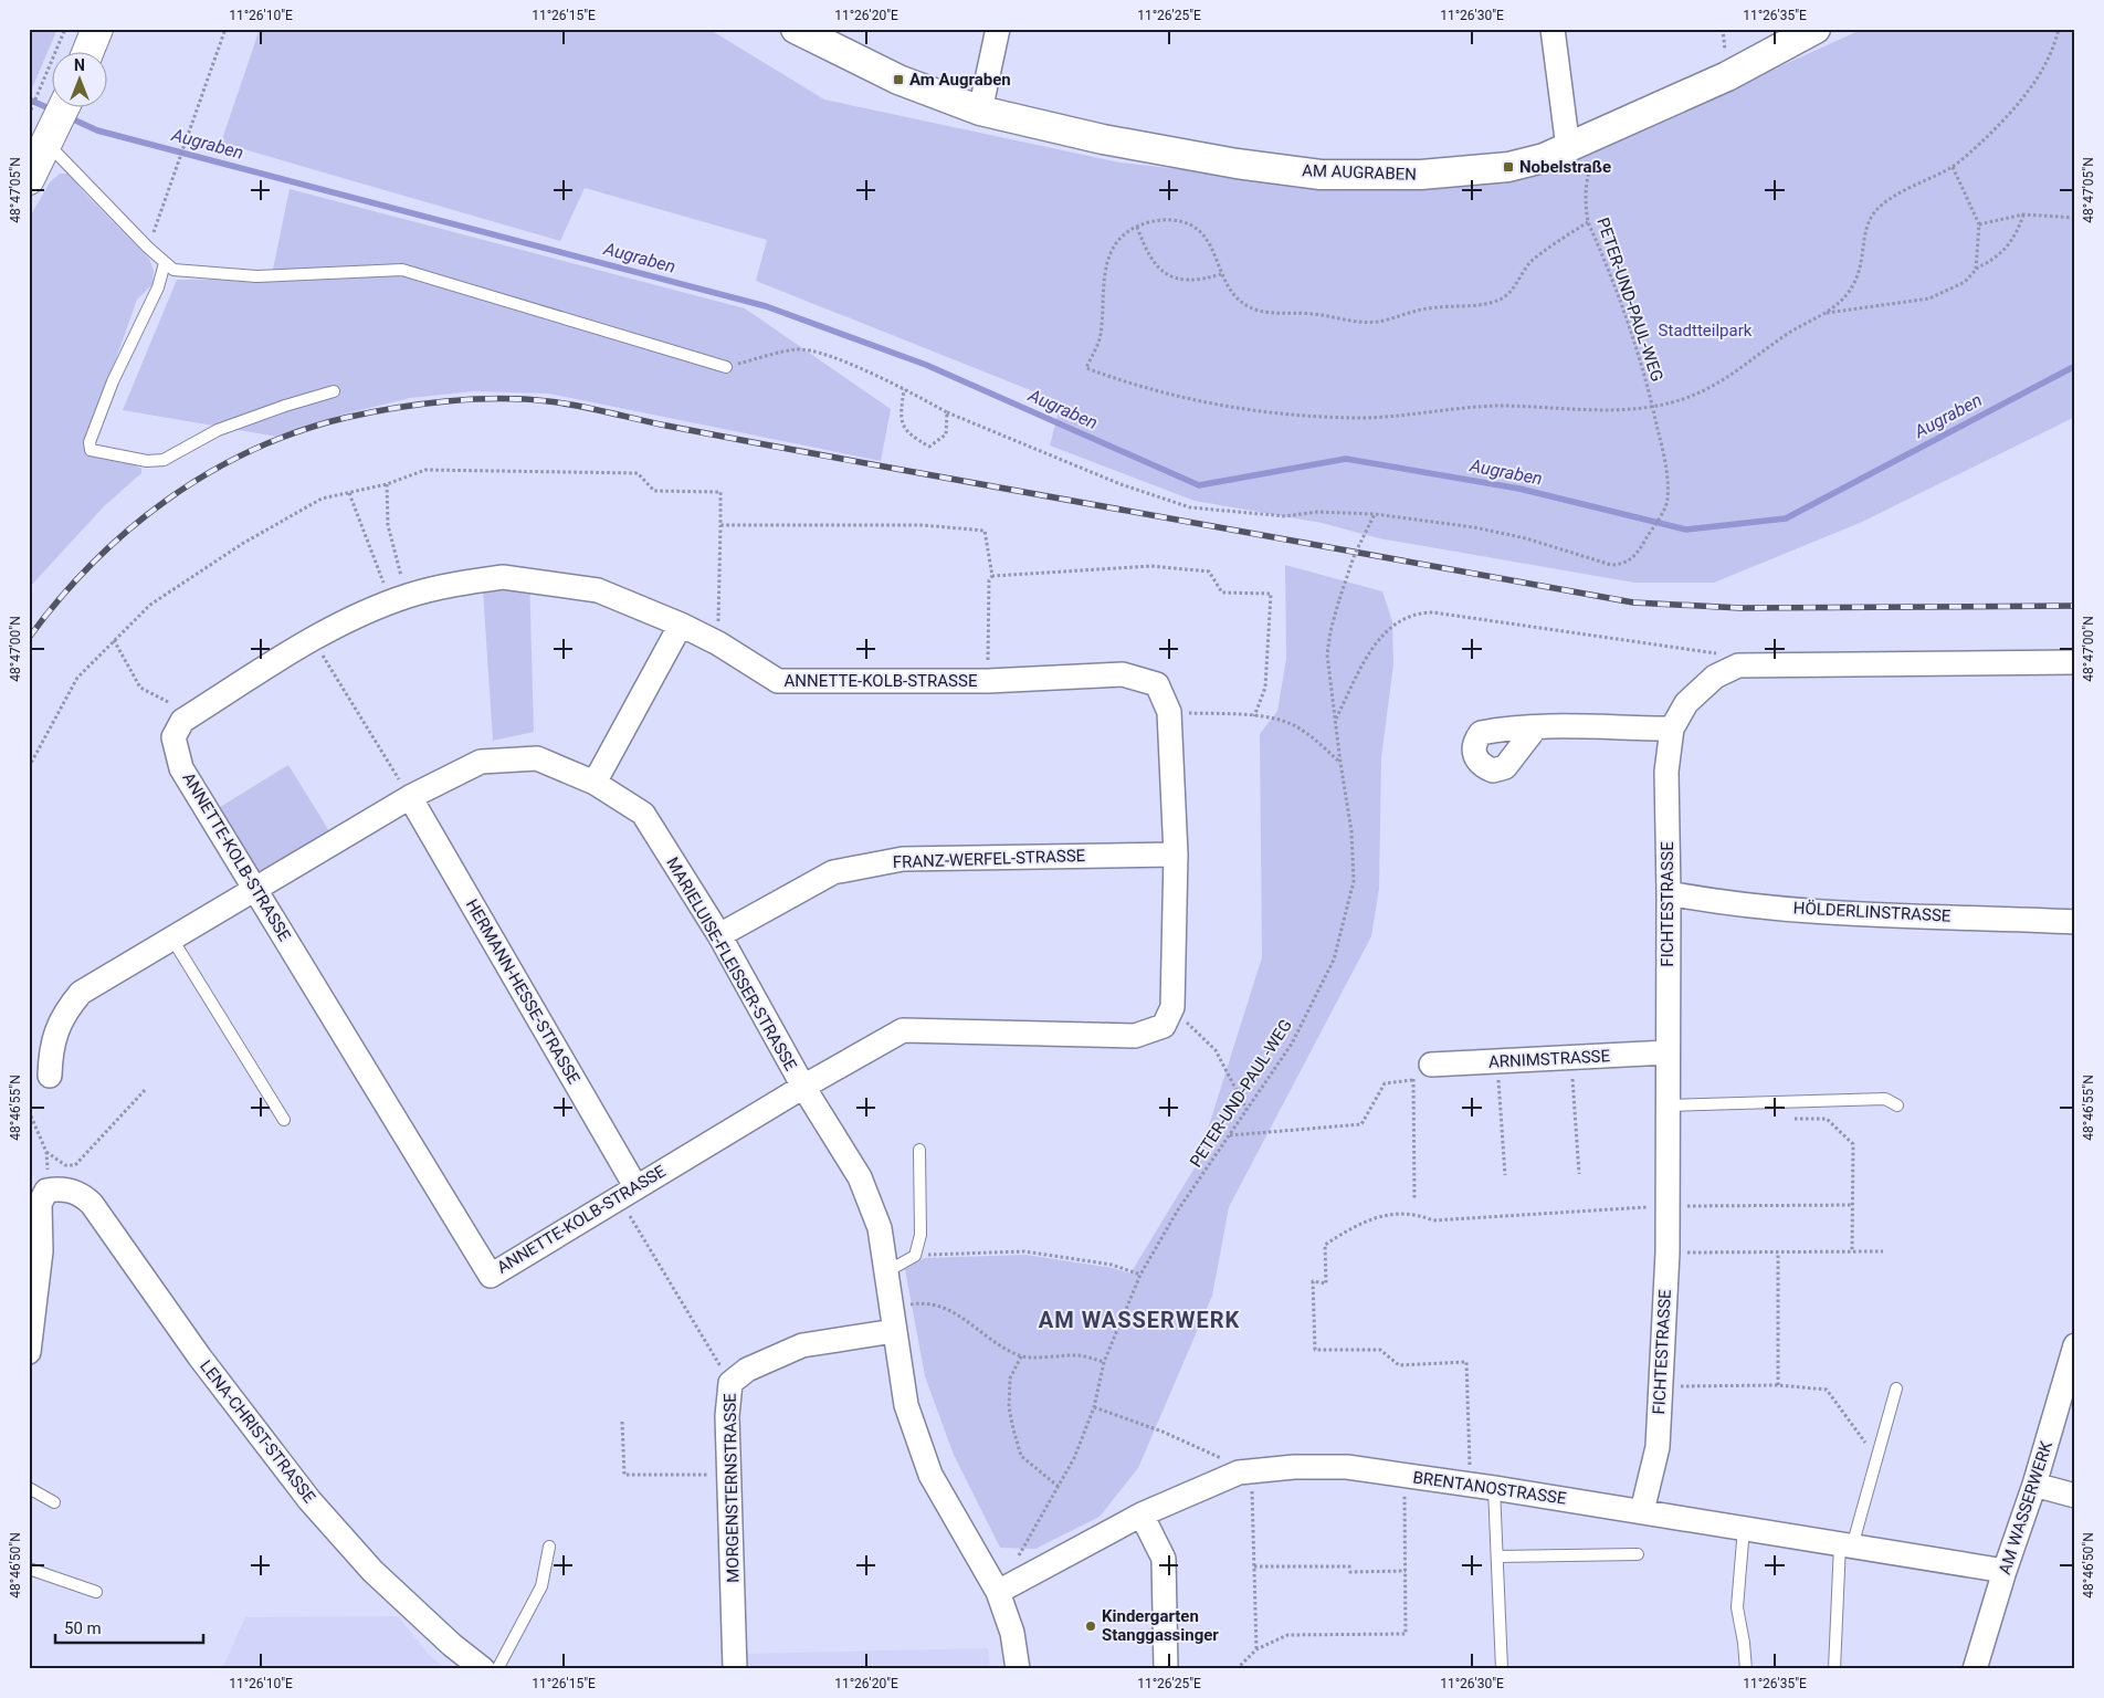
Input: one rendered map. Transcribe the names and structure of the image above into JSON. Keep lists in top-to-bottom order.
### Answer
{
  "streets": {
    "street": [
      "AM AUGRABEN",
      "ANNETTE-KOLB-STRASSE",
      "FRANZ-WERFEL-STRASSE",
      "FICHTESTRASSE",
      "HÖLDERLINSTRASSE",
      "MARIELUISE-FLEISSER-STRASSE",
      "HERMANN-HESSE-STRASSE",
      "ARNIMSTRASSE",
      "LENA-CHRIST-STRASSE",
      "MORGENSTERNSTRASSE",
      "BRENTANOSTRASSE",
      "AM WASSERWERK"
    ],
    "path": ["PETER-UND-PAUL-WEG"]
  },
  "crossings": [
    ["AM AUGRABEN", "PETER-UND-PAUL-WEG"],
    ["PETER-UND-PAUL-WEG", "MARIELUISE-FLEISSER-STRASSE"],
    ["PETER-UND-PAUL-WEG", "BRENTANOSTRASSE"],
    ["ANNETTE-KOLB-STRASSE", "FRANZ-WERFEL-STRASSE"],
    ["ANNETTE-KOLB-STRASSE", "MARIELUISE-FLEISSER-STRASSE"],
    ["ANNETTE-KOLB-STRASSE", "HERMANN-HESSE-STRASSE"],
    ["FRANZ-WERFEL-STRASSE", "MARIELUISE-FLEISSER-STRASSE"],
    ["FICHTESTRASSE", "HÖLDERLINSTRASSE"],
    ["FICHTESTRASSE", "ARNIMSTRASSE"],
    ["FICHTESTRASSE", "BRENTANOSTRASSE"],
    ["MARIELUISE-FLEISSER-STRASSE", "HERMANN-HESSE-STRASSE"],
    ["MARIELUISE-FLEISSER-STRASSE", "MORGENSTERNSTRASSE"],
    ["MARIELUISE-FLEISSER-STRASSE", "BRENTANOSTRASSE"],
    ["BRENTANOSTRASSE", "AM WASSERWERK"]
  ],
  "districts": ["AM WASSERWERK"],
  "water": ["Augraben"],
  "parks": ["Stadtteilpark"],
  "places": {
    "transit": ["Am Augraben", "Nobelstraße"],
    "other": ["Kindergarten Stanggassinger"]
  },
  "scale_bar": "50 m",
  "north": "top",
  "coordinates": [
    "11°26'10\"E",
    "11°26'15\"E",
    "11°26'20\"E",
    "11°26'25\"E",
    "11°26'30\"E",
    "11°26'35\"E",
    "48°47'05\"N",
    "48°47'00\"N",
    "48°46'55\"N",
    "48°46'50\"N"
  ]
}
